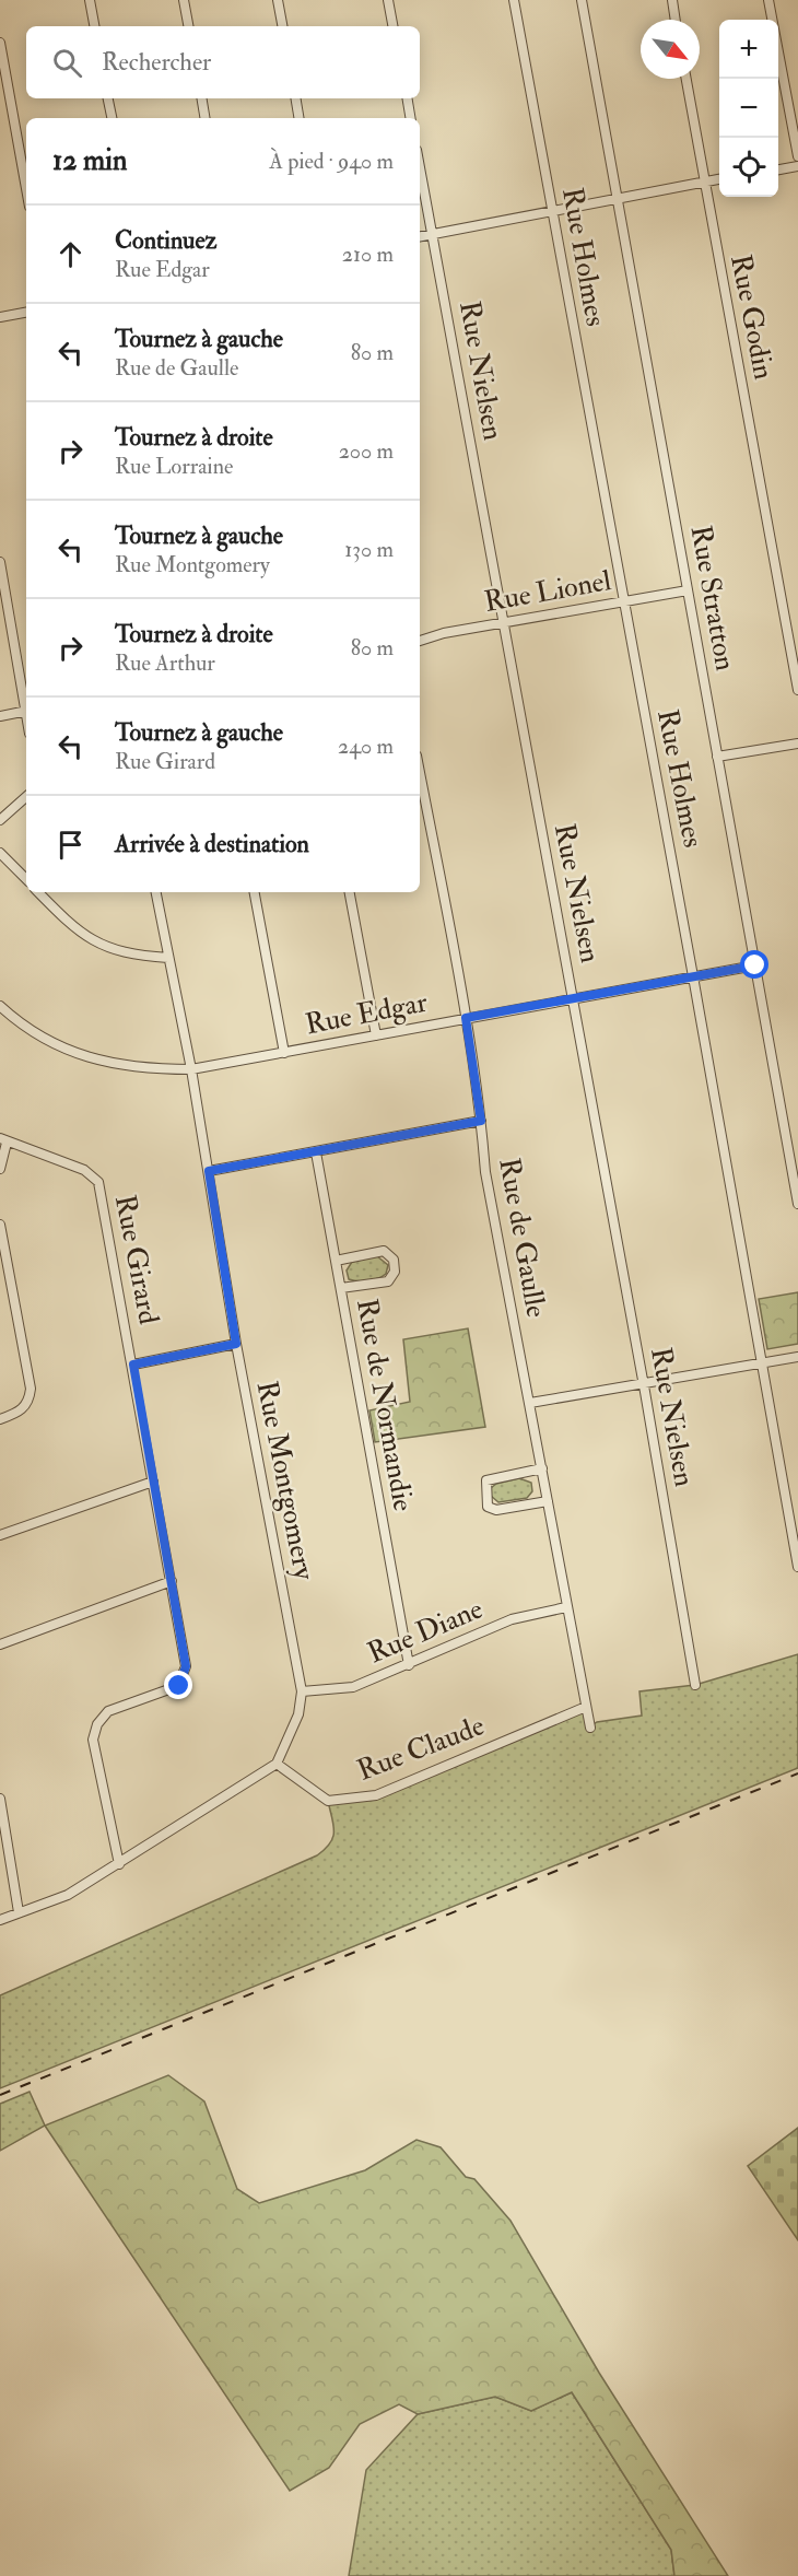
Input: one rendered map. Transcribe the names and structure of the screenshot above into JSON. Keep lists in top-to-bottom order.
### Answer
{
  "streets": {
    "street": [
      "Rue Holmes",
      "Rue Godin",
      "Rue Nielsen",
      "Rue Lionel",
      "Rue Stratton",
      "Rue Edgar",
      "Rue de Gaulle",
      "Rue Girard",
      "Rue de Normandie",
      "Rue Montgomery",
      "Rue Diane",
      "Rue Claude"
    ]
  },
  "crossings": [
    ["Rue Holmes", "Rue Lionel"],
    ["Rue Holmes", "Rue Edgar"],
    ["Rue Nielsen", "Rue Lionel"],
    ["Rue Nielsen", "Rue Edgar"],
    ["Rue Lionel", "Rue Stratton"],
    ["Rue Stratton", "Rue Edgar"],
    ["Rue Edgar", "Rue de Gaulle"],
    ["Rue Edgar", "Rue Montgomery"],
    ["Rue de Gaulle", "Rue Diane"],
    ["Rue de Gaulle", "Rue Claude"],
    ["Rue de Normandie", "Rue Diane"],
    ["Rue Montgomery", "Rue Diane"],
    ["Rue Montgomery", "Rue Claude"]
  ],
  "north": "bottom right",
  "page": {
    "map_buttons": ["+", "−"],
    "search": "Rechercher",
    "heading": ["12 min", "À pied · 940 m"],
    "list": [
      ["Continuez", "Rue Edgar", "210 m"],
      ["Tournez à gauche", "Rue de Gaulle", "80 m"],
      ["Tournez à droite", "Rue Lorraine", "200 m"],
      ["Tournez à gauche", "Rue Montgomery", "130 m"],
      ["Tournez à droite", "Rue Arthur", "80 m"],
      ["Tournez à gauche", "Rue Girard", "240 m"],
      "Arrivée à destination"
    ]
  }
}
